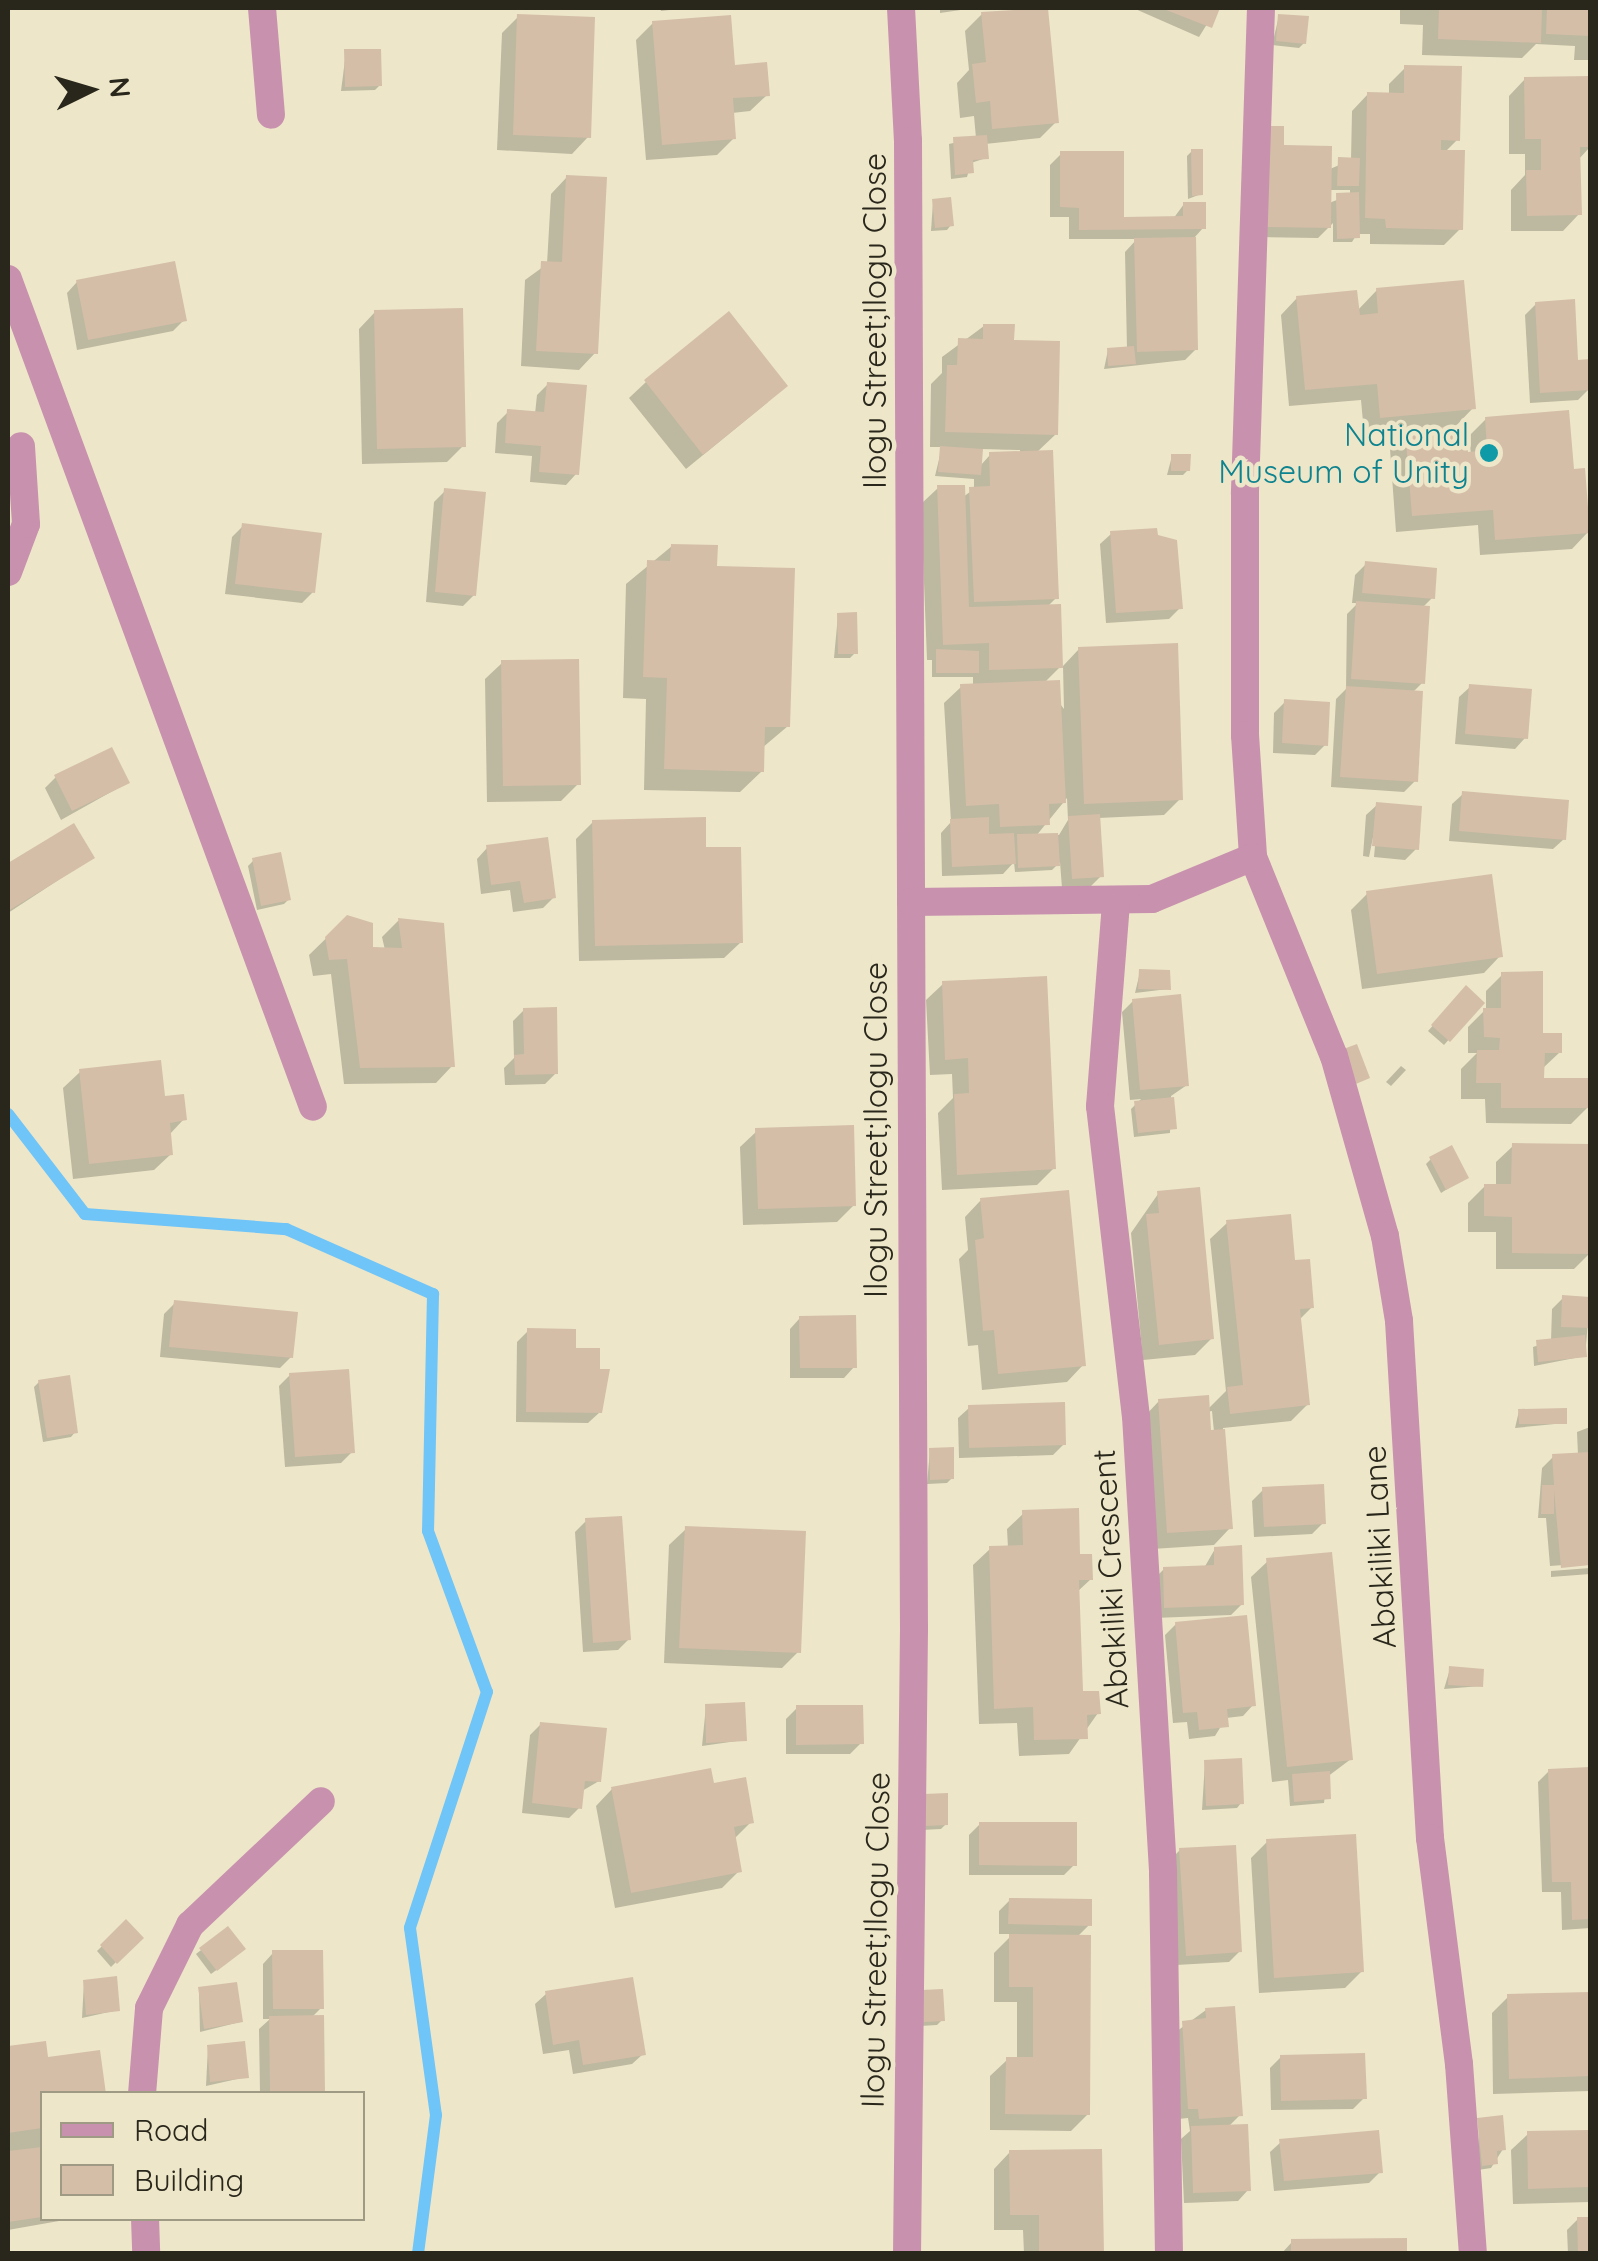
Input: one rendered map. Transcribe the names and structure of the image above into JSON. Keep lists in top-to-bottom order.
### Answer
{
  "streets": {
    "street": ["Ilogu Street;Ilogu Close", "Abakiliki Lane", "Abakiliki Crescent"]
  },
  "places": ["National Museum of Unity"],
  "legend": ["Road", "Building"],
  "north": "right"
}
